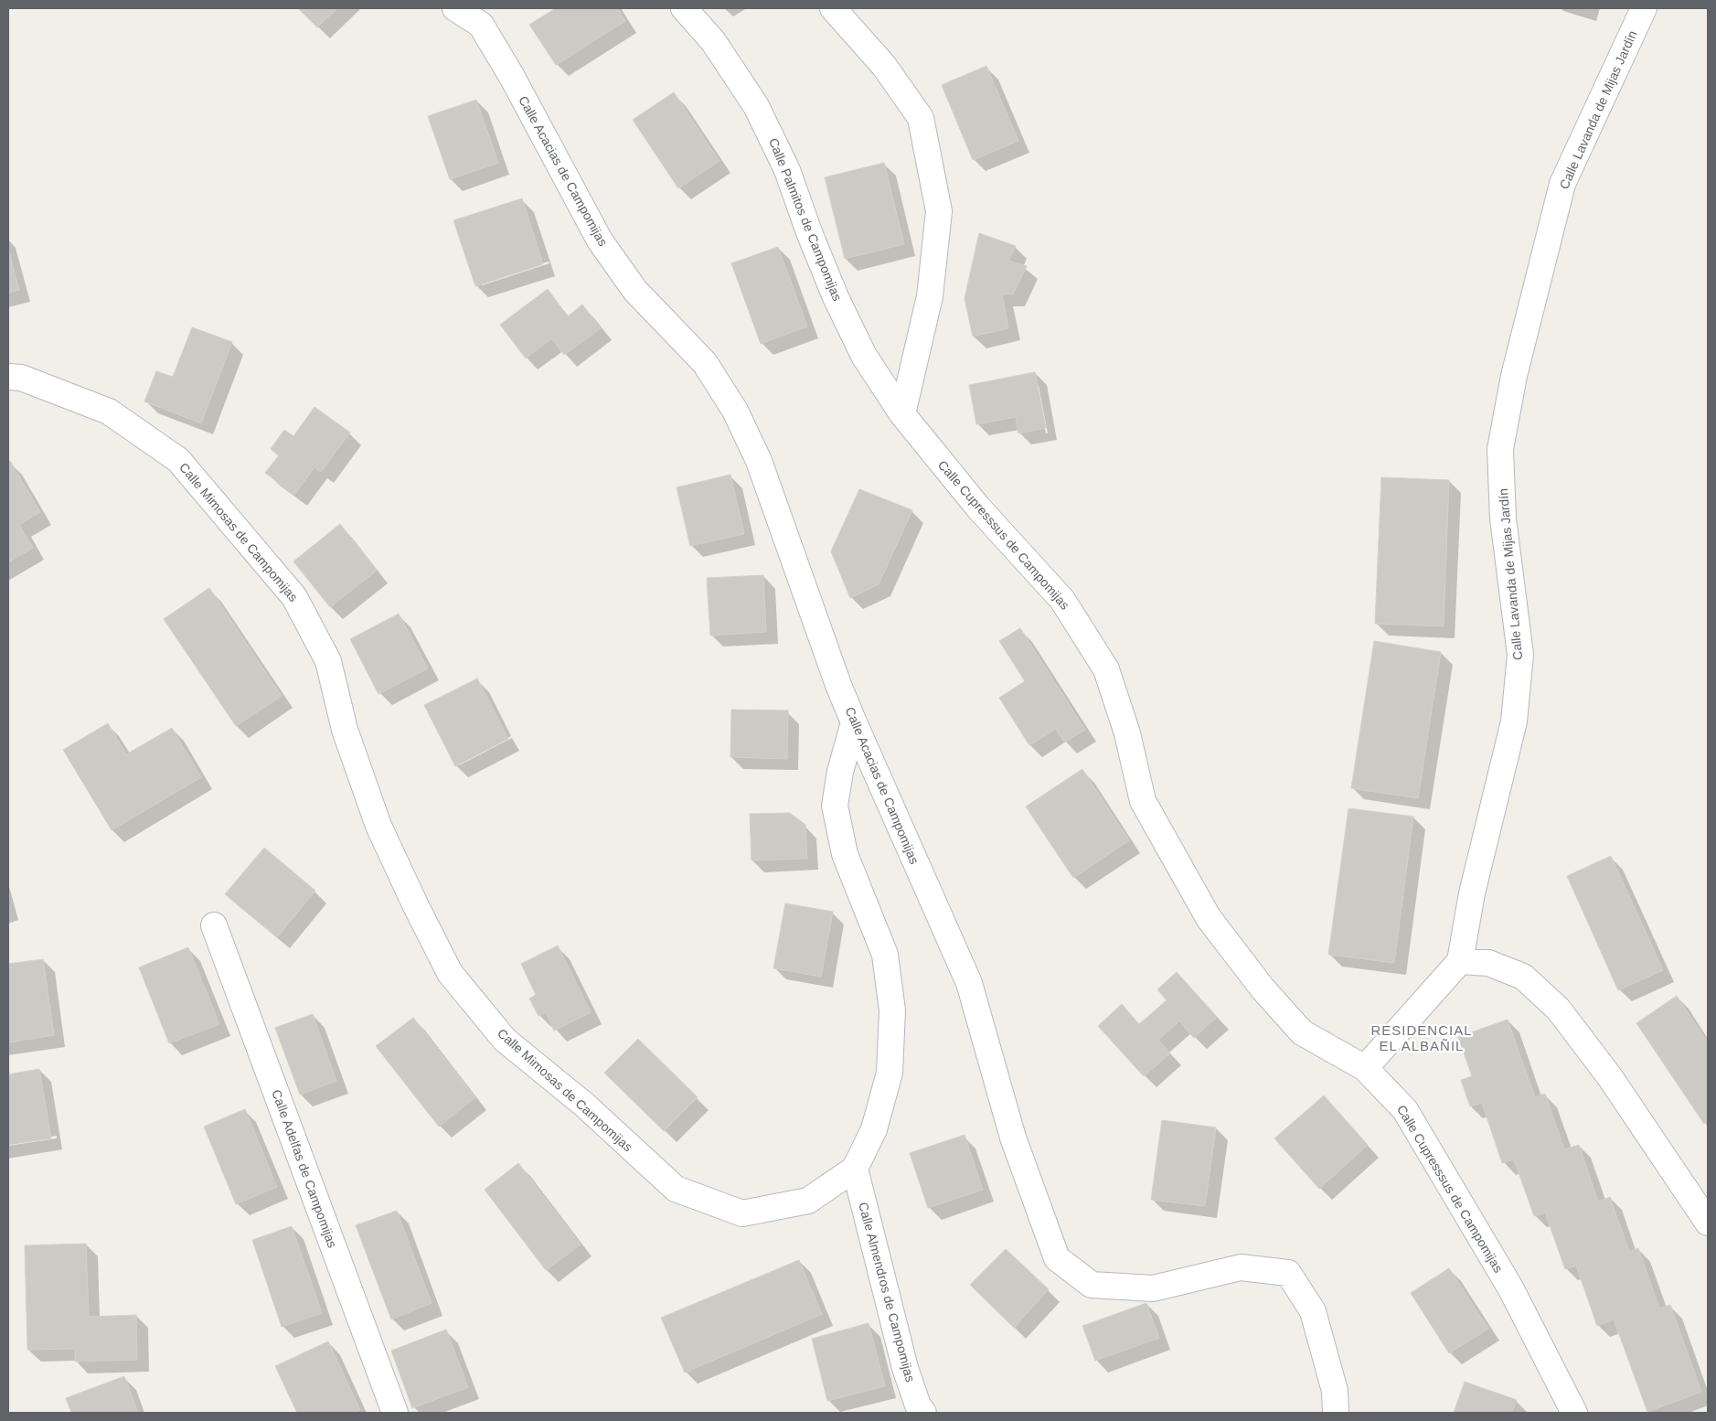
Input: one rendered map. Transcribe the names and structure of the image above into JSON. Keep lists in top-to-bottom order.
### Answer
{
  "streets": {
    "street": [
      "Calle Lavanda de Mijas Jardín",
      "Calle Acacias de Campomijas",
      "Calle Palmitos de Campomijas",
      "Calle Mimosas de Campomijas",
      "Calle Cupresssus de Campomijas",
      "Calle Adelfas de Campomijas",
      "Calle Almendros de Campomijas"
    ]
  },
  "crossings": [
    ["Calle Acacias de Campomijas", "Calle Mimosas de Campomijas"],
    ["Calle Palmitos de Campomijas", "Calle Cupresssus de Campomijas"],
    ["Calle Mimosas de Campomijas", "Calle Almendros de Campomijas"]
  ],
  "districts": ["RESIDENCIAL EL ALBAÑIL"]
}
